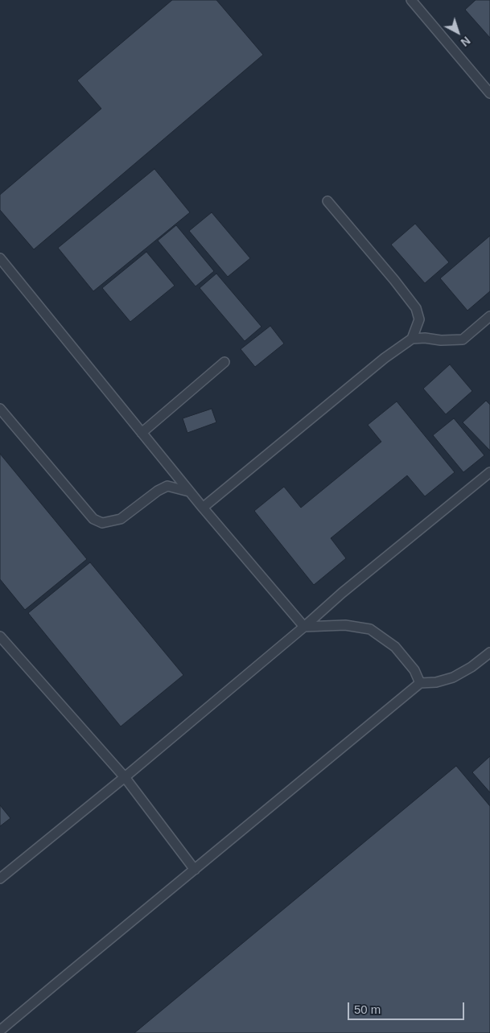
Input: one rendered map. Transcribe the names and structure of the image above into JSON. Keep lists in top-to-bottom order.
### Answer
{
  "scale_bar": "50 m",
  "north": "bottom right"
}
